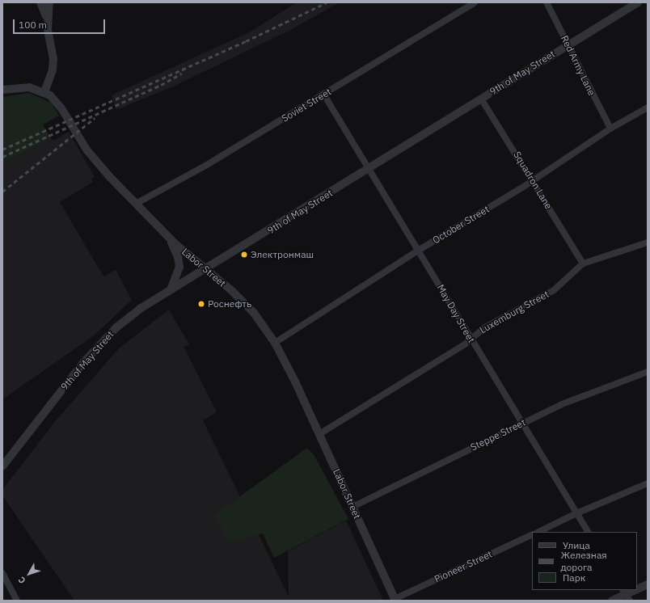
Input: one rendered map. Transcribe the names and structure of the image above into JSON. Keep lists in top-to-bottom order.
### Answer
{
  "streets": {
    "street": [
      "Red Army Lane",
      "9th of May Street",
      "Soviet Street",
      "Squadron Lane",
      "October Street",
      "Labor Street",
      "Luxemburg Street",
      "May Day Street",
      "Steppe Street",
      "Pioneer Street"
    ]
  },
  "crossings": [
    ["Red Army Lane", "9th of May Street"],
    ["Red Army Lane", "October Street"],
    ["9th of May Street", "Squadron Lane"],
    ["9th of May Street", "Labor Street"],
    ["9th of May Street", "May Day Street"],
    ["Soviet Street", "Labor Street"],
    ["Soviet Street", "May Day Street"],
    ["Squadron Lane", "October Street"],
    ["Squadron Lane", "Luxemburg Street"],
    ["October Street", "Labor Street"],
    ["October Street", "May Day Street"],
    ["Labor Street", "Luxemburg Street"],
    ["Labor Street", "Steppe Street"],
    ["Labor Street", "Pioneer Street"],
    ["Luxemburg Street", "May Day Street"],
    ["May Day Street", "Steppe Street"]
  ],
  "places": ["Электронмаш", "Роснефть"],
  "legend": ["Улица", "Железная дорога", "Парк"],
  "scale_bar": "100 m",
  "north": "bottom left"
}
